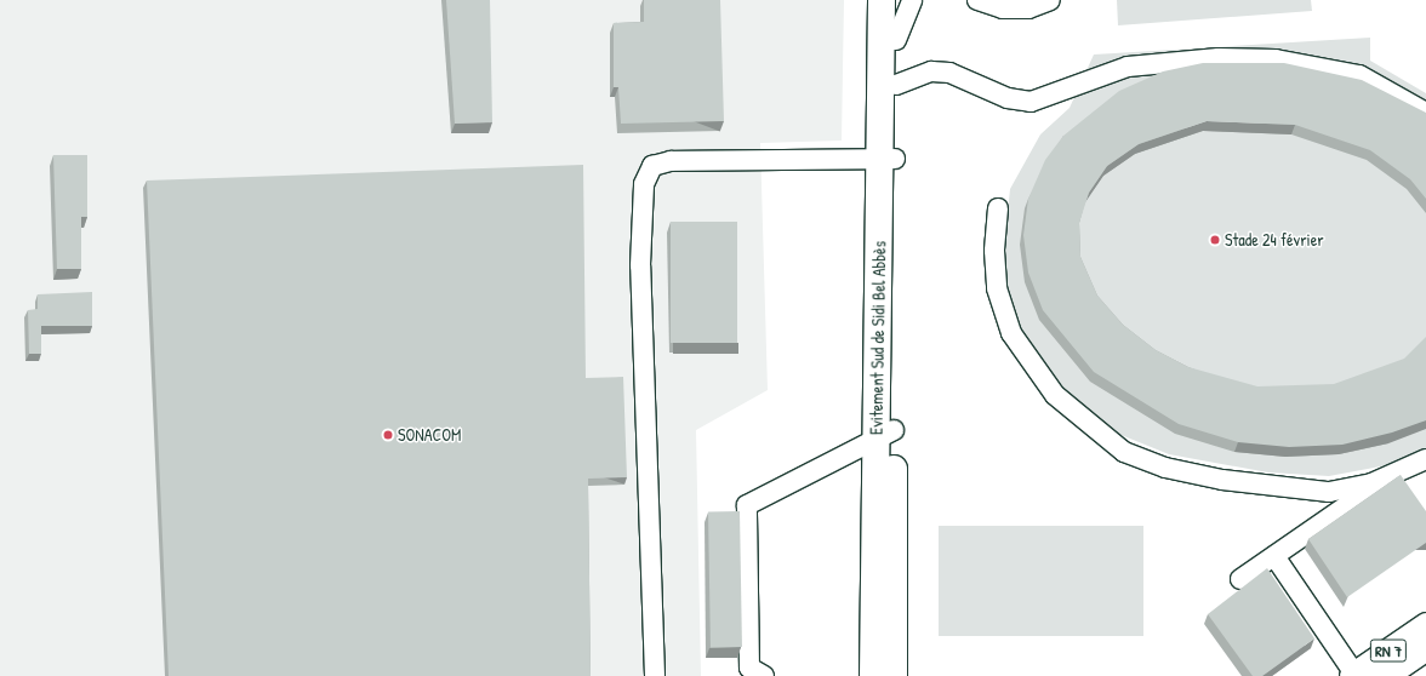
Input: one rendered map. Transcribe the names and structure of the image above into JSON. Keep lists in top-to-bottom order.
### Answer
{
  "streets": {
    "highway": ["Evitement Sud de Sidi Bel Abbès"],
    "main road": ["RN 7"]
  },
  "places": ["Stade 24 février", "SONACOM"]
}
